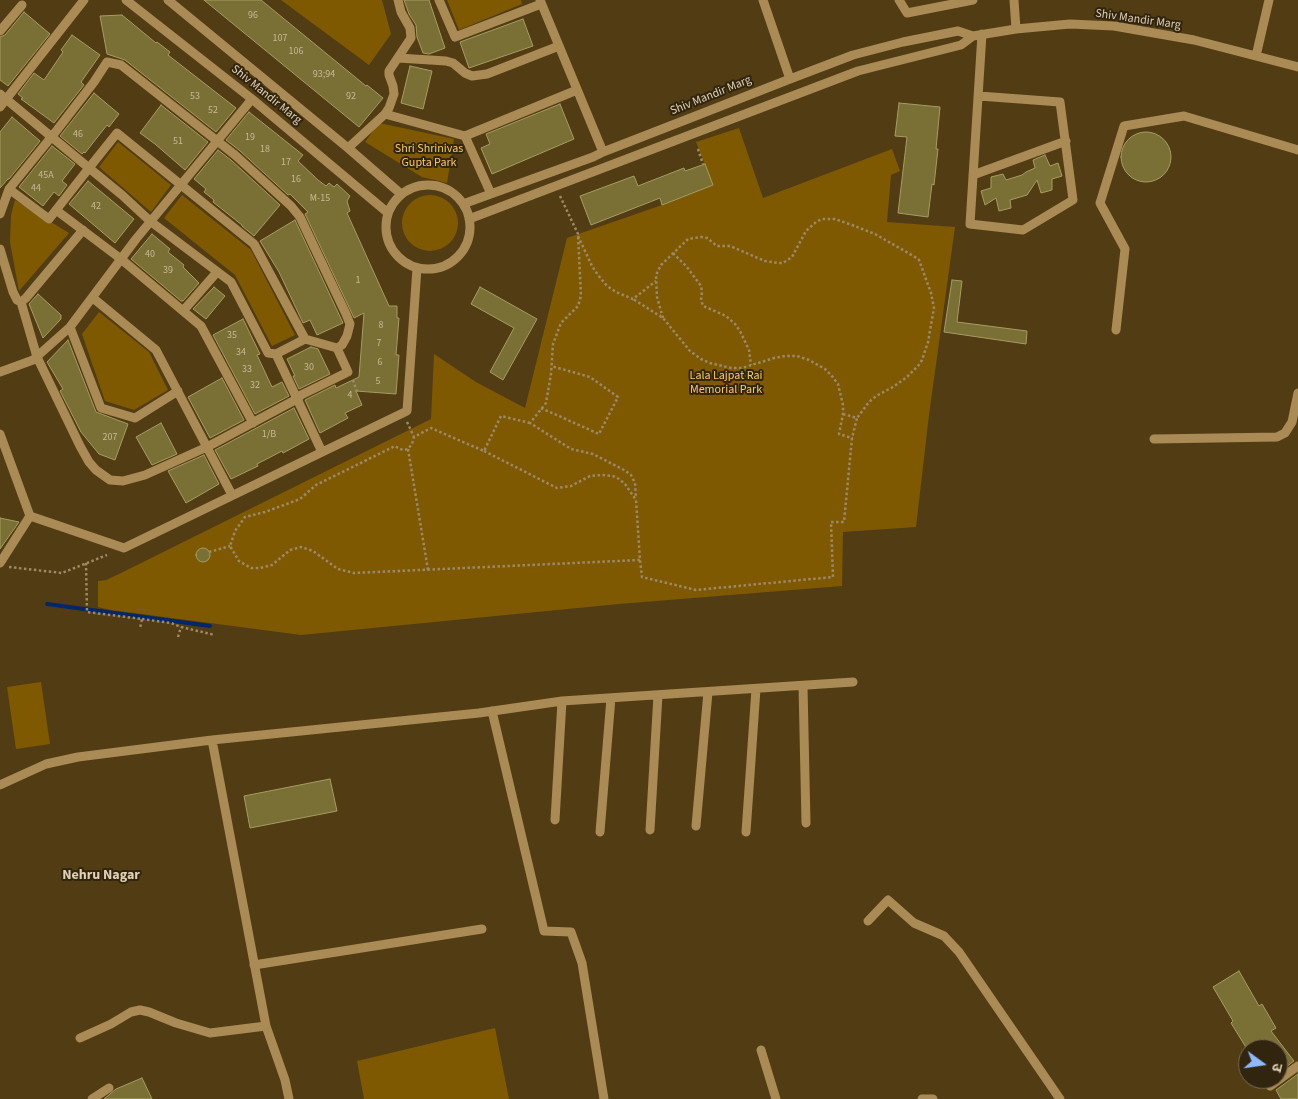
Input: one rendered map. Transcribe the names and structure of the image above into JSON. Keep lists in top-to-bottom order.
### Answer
{
  "streets": {
    "street": ["Shiv Mandir Marg"]
  },
  "districts": ["Nehru Nagar"],
  "parks": ["Shri Shrinivas Gupta Park", "Lala Lajpat Rai Memorial Park"],
  "house_numbers": [
    "96",
    "107",
    "106",
    "93;94",
    "53",
    "92",
    "52",
    "46",
    "19",
    "51",
    "18",
    "17",
    "45A",
    "16",
    "44",
    "M-15",
    "42",
    "40",
    "39",
    "1",
    "8",
    "35",
    "7",
    "34",
    "6",
    "30",
    "33",
    "5",
    "32",
    "4",
    "1/B",
    "207"
  ],
  "north": "right"
}
